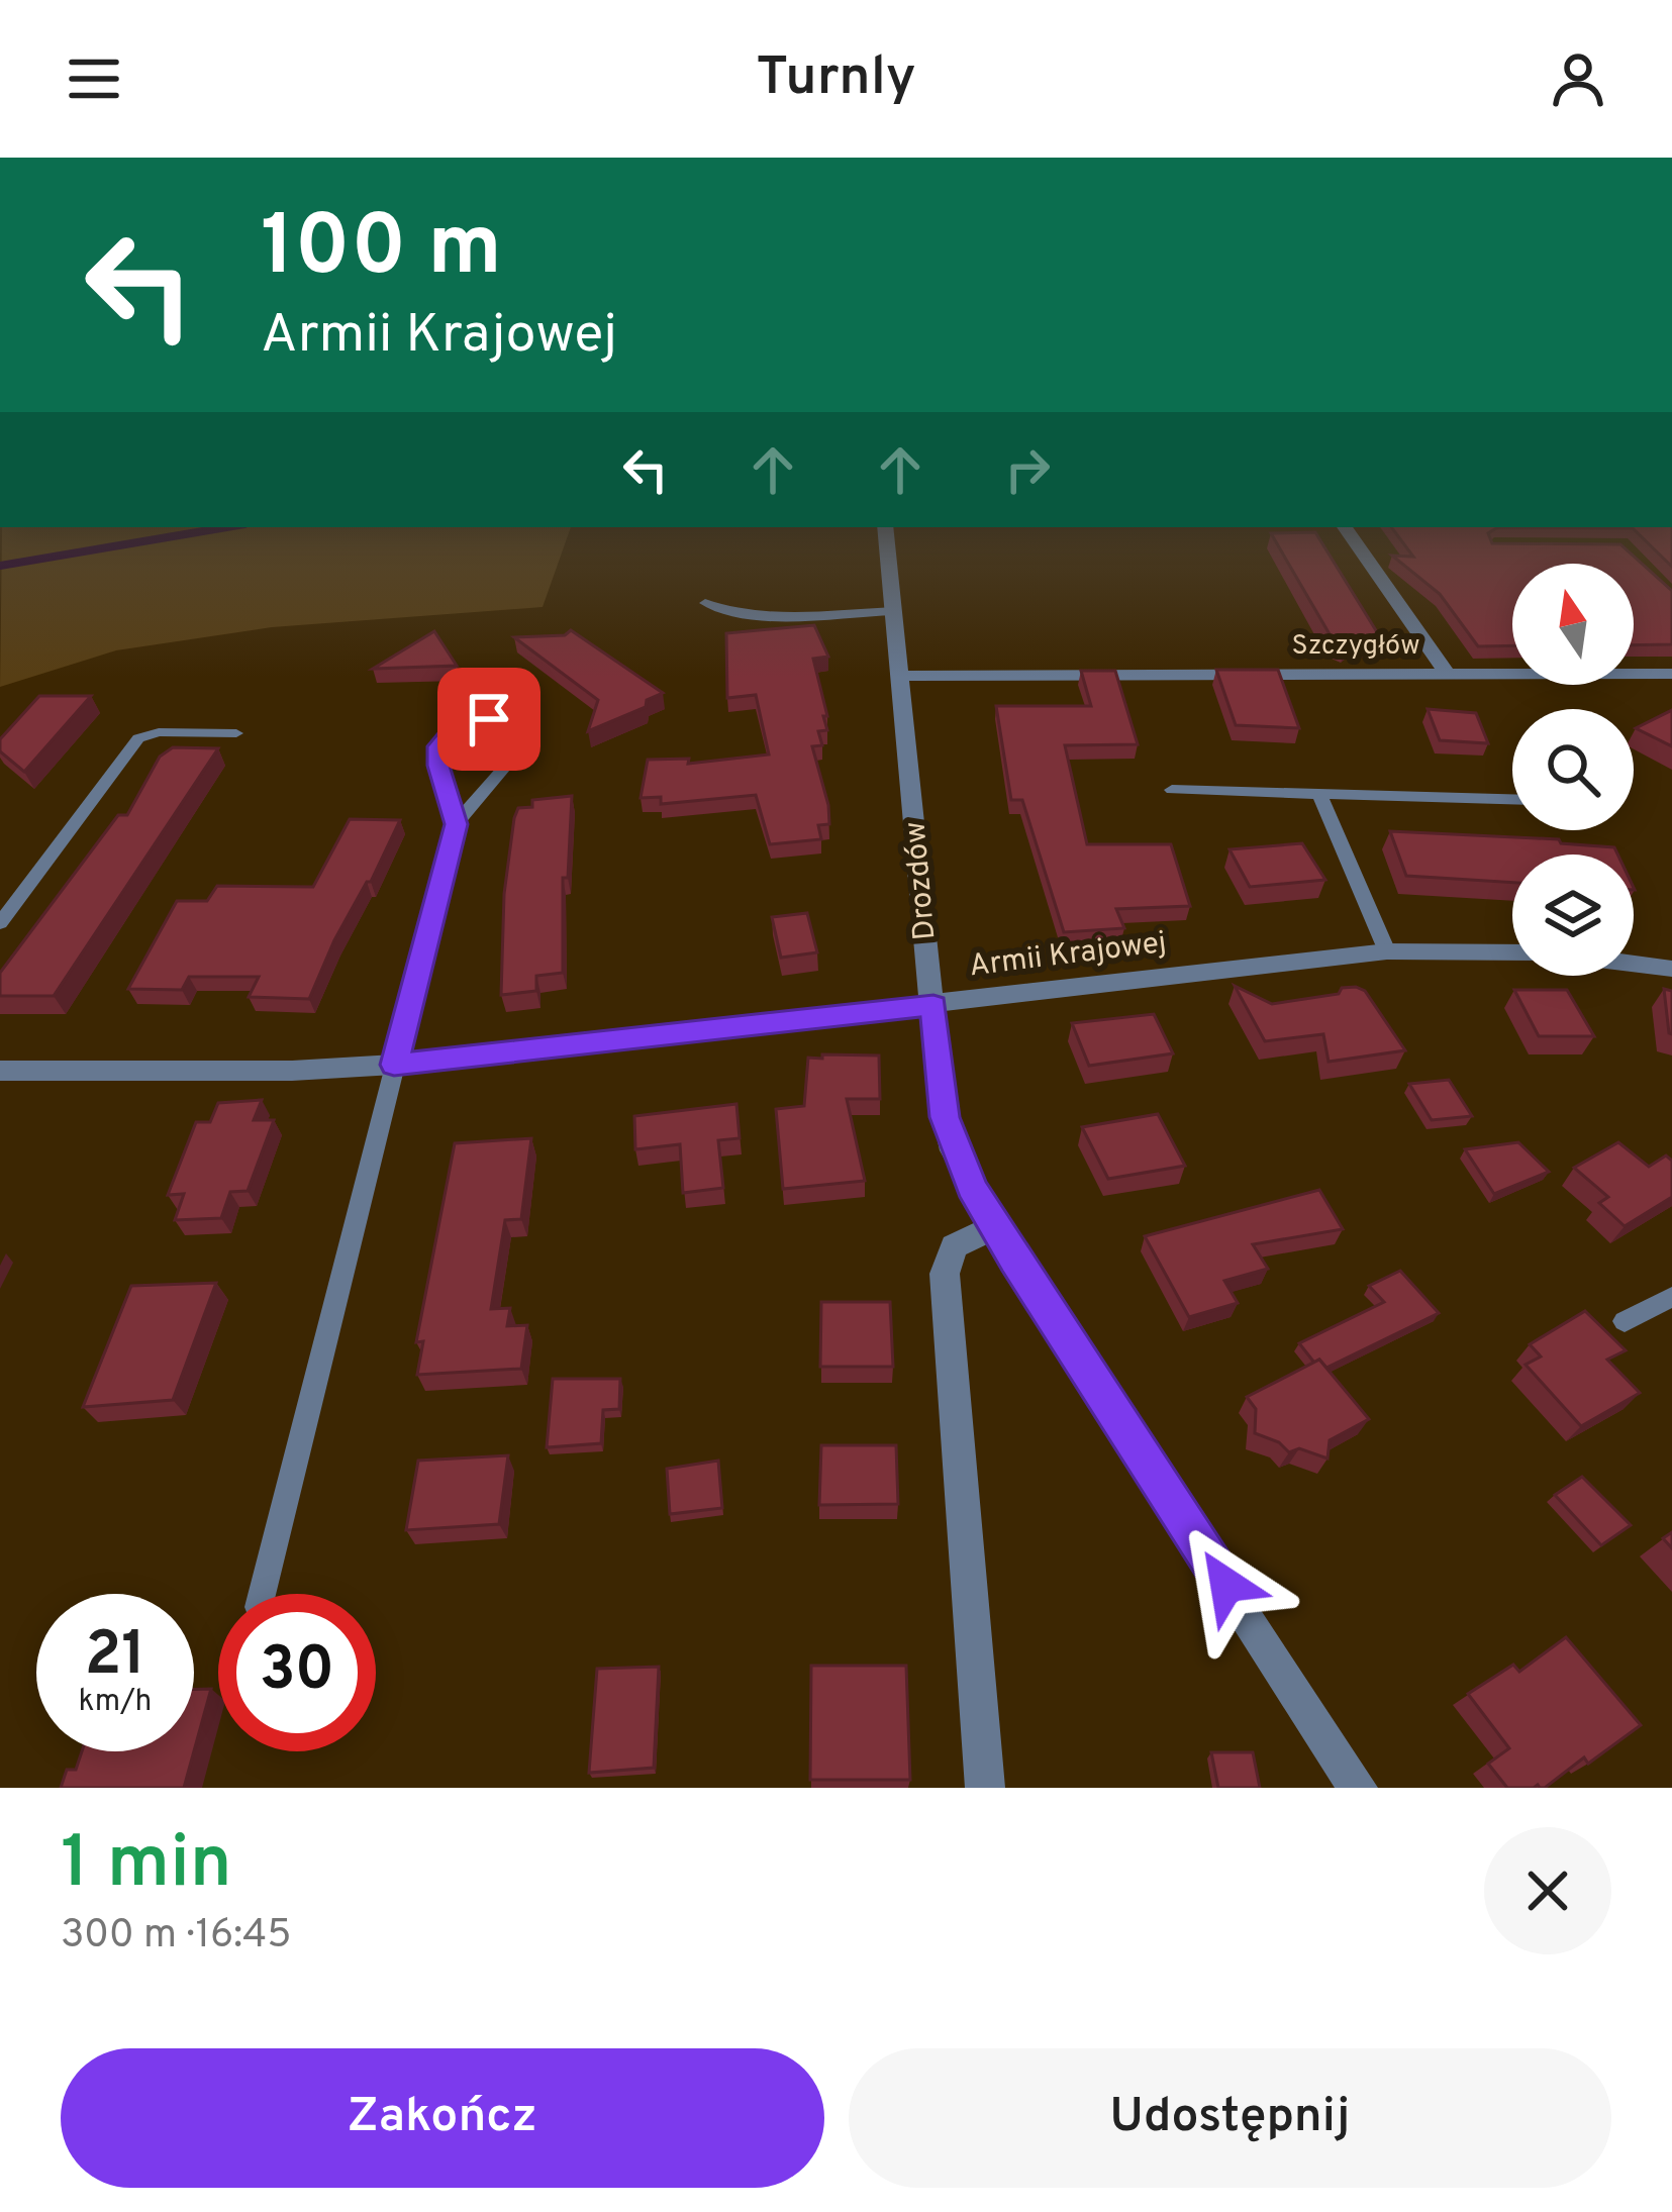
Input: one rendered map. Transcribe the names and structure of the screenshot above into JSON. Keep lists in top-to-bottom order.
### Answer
{
  "streets": {
    "street": ["Szczygłów", "Drozdów", "Armii Krajowej"]
  },
  "crossings": [
    ["Szczygłów", "Drozdów"],
    ["Drozdów", "Armii Krajowej"]
  ],
  "north": "top",
  "page": {
    "header": "Turnly",
    "turn": ["100 m", "Armii Krajowej"],
    "speed": "21 km/h",
    "limit": "30",
    "heading": ["1 min", "300 m · 16:45"],
    "buttons": ["Zakończ", "Udostępnij"]
  }
}
